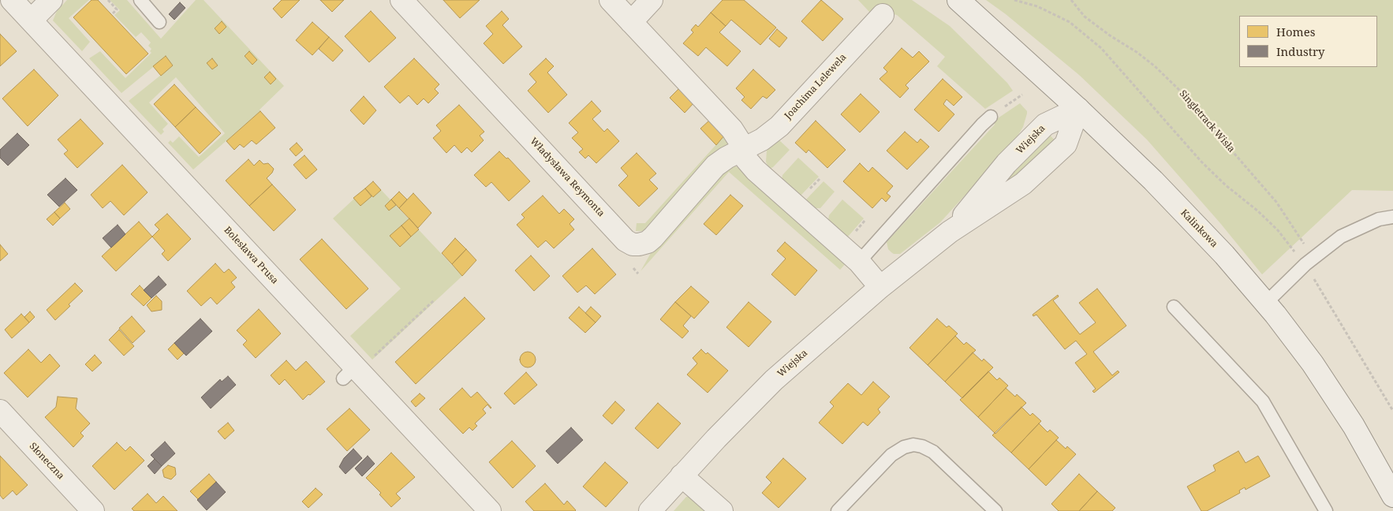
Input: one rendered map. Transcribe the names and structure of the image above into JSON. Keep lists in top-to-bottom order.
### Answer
{
  "streets": {
    "street": [
      "Joachima Lelewela",
      "Wiejska",
      "Władysława Reymonta",
      "Kalinkowa",
      "Bolesława Prusa",
      "Słoneczna"
    ],
    "path": ["Singletrack Wisła"]
  },
  "crossings": [
    ["Joachima Lelewela", "Władysława Reymonta"],
    ["Wiejska", "Kalinkowa"]
  ],
  "legend": ["Homes", "Industry"]
}
